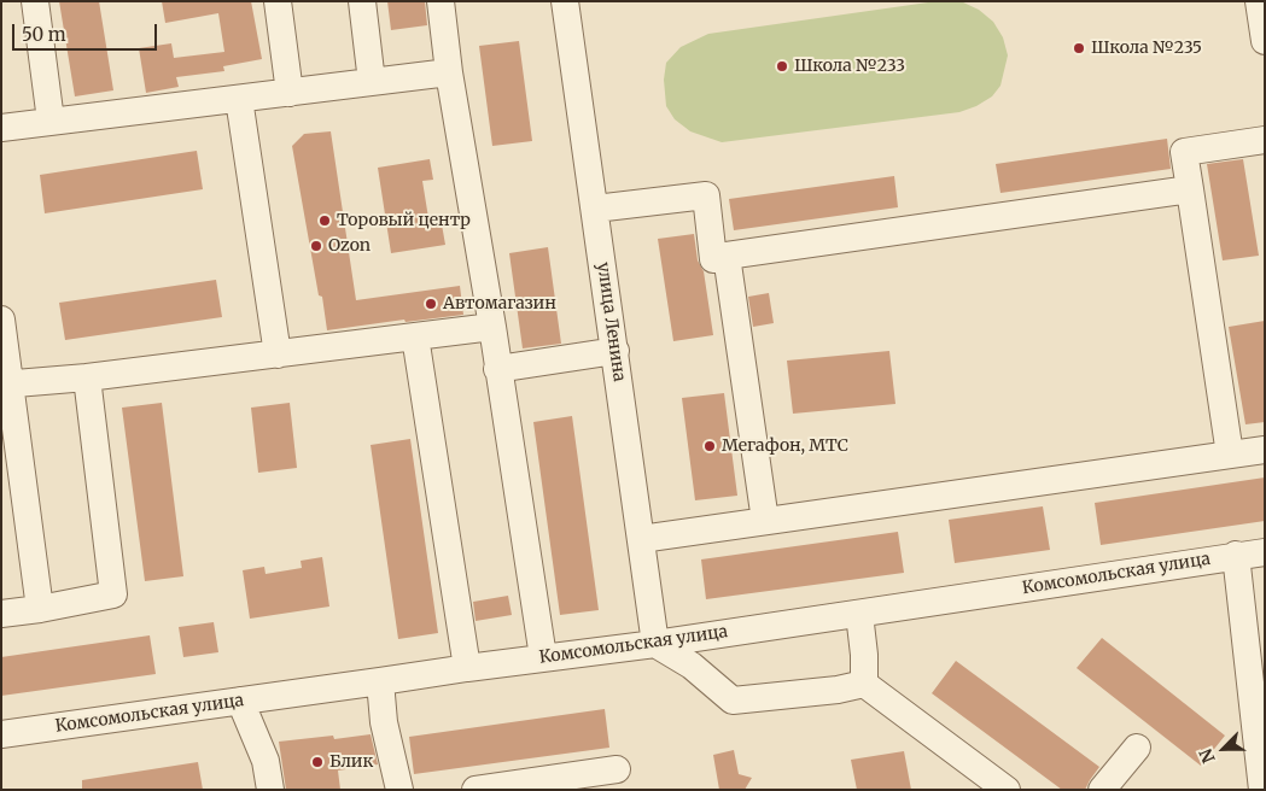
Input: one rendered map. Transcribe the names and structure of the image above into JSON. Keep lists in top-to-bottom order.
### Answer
{
  "streets": {
    "street": ["улица Ленина", "Комсомольская улица"]
  },
  "crossings": [
    ["улица Ленина", "Комсомольская улица"]
  ],
  "places": [
    "Школа №235",
    "Школа №233",
    "Торовый центр",
    "Ozon",
    "Автомагазин",
    "Мегафон, МТС",
    "Блик"
  ],
  "scale_bar": "50 m",
  "north": "bottom left"
}
